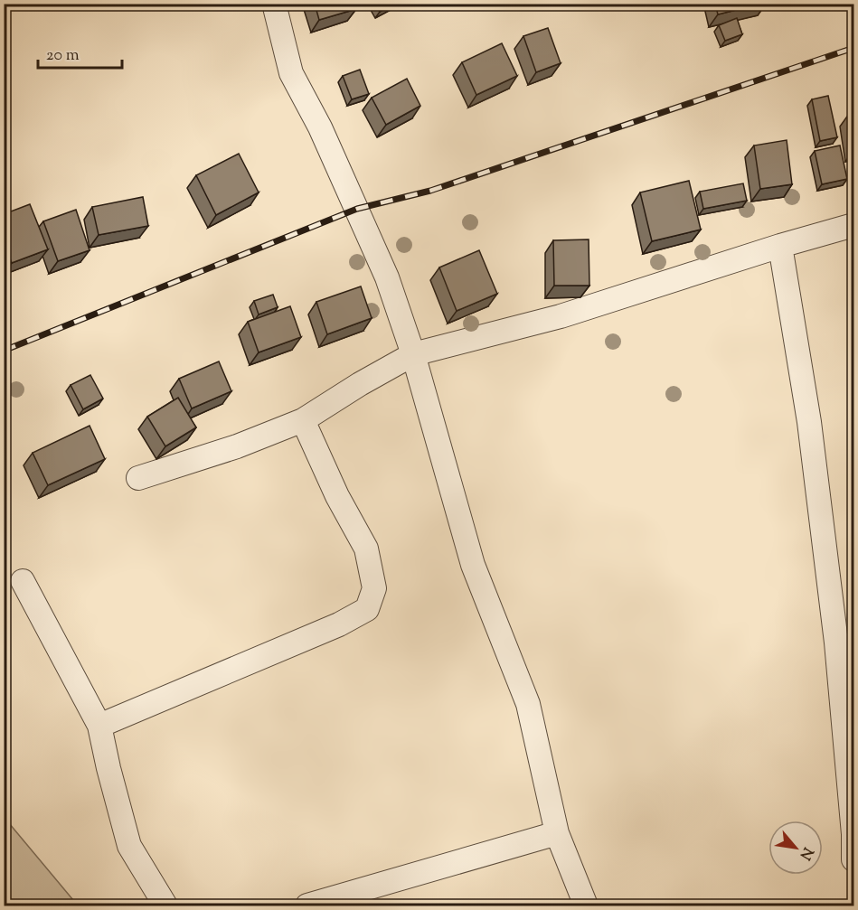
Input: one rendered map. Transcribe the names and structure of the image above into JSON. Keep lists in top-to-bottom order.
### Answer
{
  "scale_bar": "20 m",
  "north": "bottom right"
}
